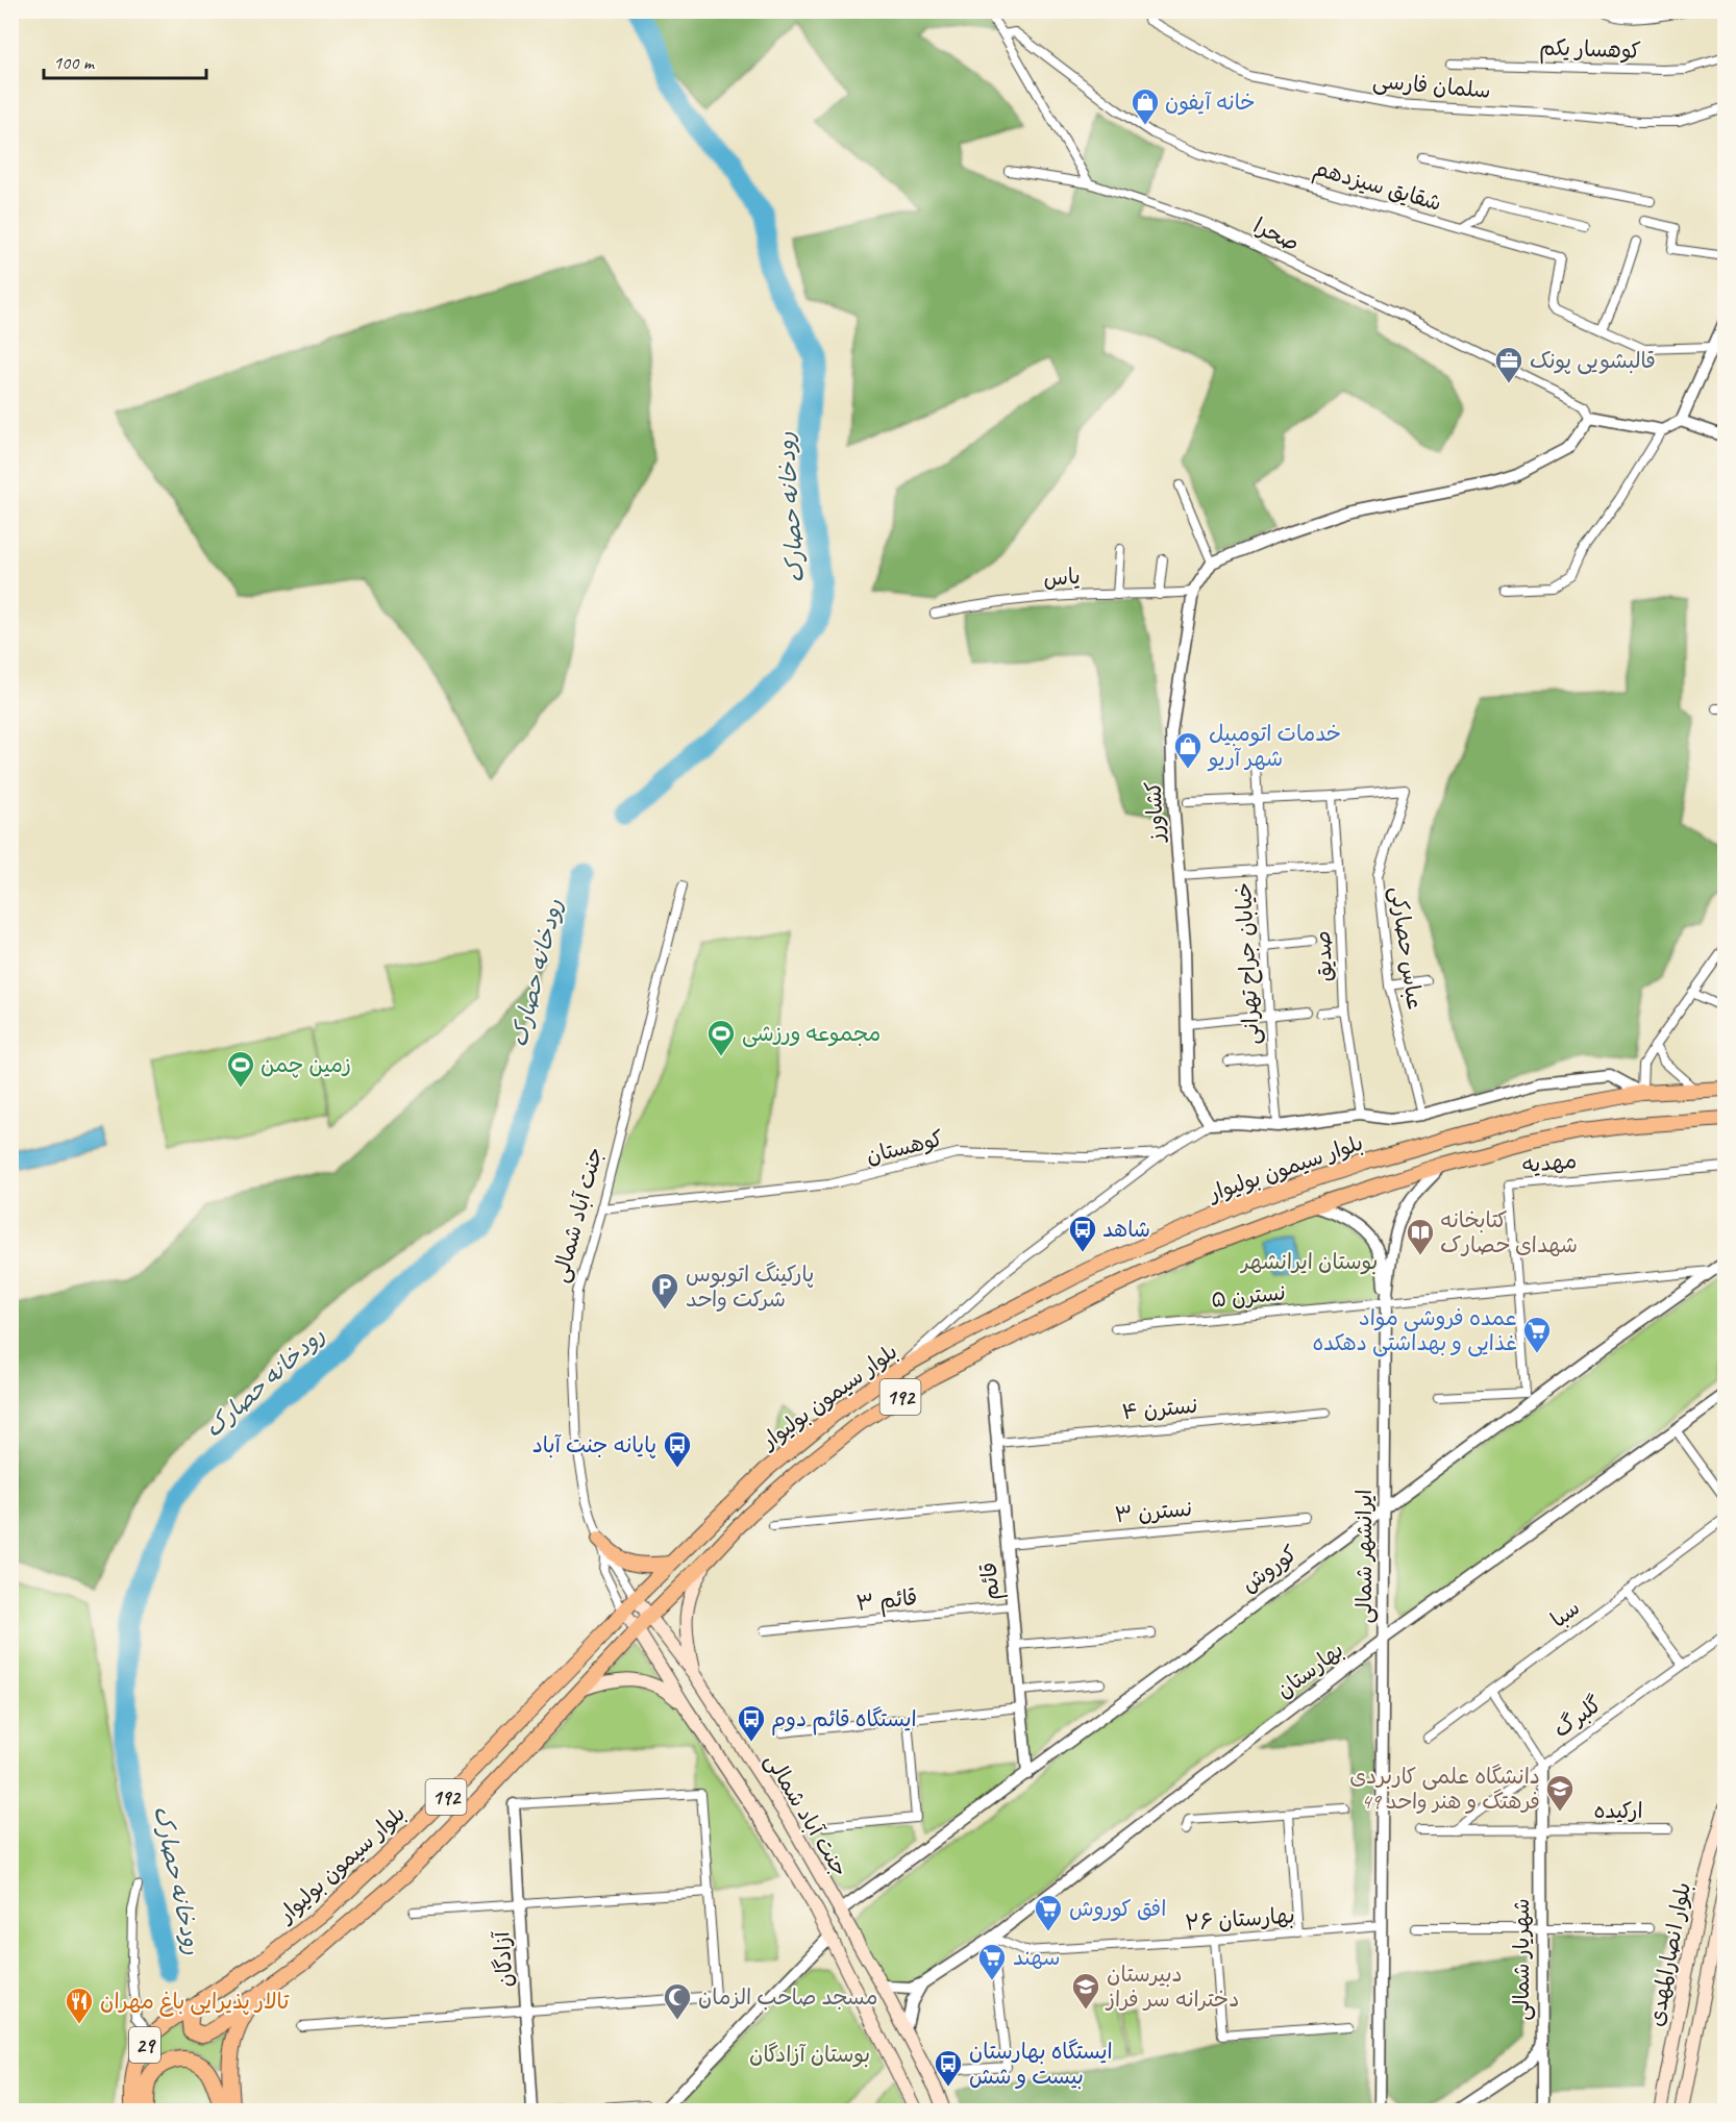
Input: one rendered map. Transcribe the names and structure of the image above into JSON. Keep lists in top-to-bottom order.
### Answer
{
  "streets": {
    "highway": ["29"],
    "main road": [
      "بلوار سیمون بولیوار",
      "جنت آباد شمالی",
      "192",
      "بلوار انصارالمهدی"
    ],
    "street": [
      "کوهسار یکم",
      "سلمان فارسی",
      "شقایق سیزدهم",
      "صحرا",
      "یاس",
      "کشاورز",
      "عباس حصارکی",
      "صدیق",
      "خیابان جراح تهرانی",
      "کوهستان",
      "مهدیه",
      "نسترن ۵",
      "نسترن ۴",
      "نسترن ۳",
      "ایرانشهر شمالی",
      "کوروش",
      "قائم",
      "قائم ۳",
      "سبا",
      "بهارستان",
      "گلبرگ",
      "ارکیده",
      "بهارستان ۲۶",
      "آزادگان",
      "شهریار شمالی"
    ]
  },
  "crossings": [
    ["یاس", "کشاورز"],
    ["کشاورز", "کوهستان"],
    ["عباس حصارکی", "صدیق"],
    ["کوهستان", "جنت آباد شمالی"],
    ["مهدیه", "نسترن ۵"],
    ["بلوار سیمون بولیوار", "جنت آباد شمالی"],
    ["بلوار سیمون بولیوار", "29"],
    ["جنت آباد شمالی", "کوروش"],
    ["جنت آباد شمالی", "بهارستان"],
    ["نسترن ۵", "ایرانشهر شمالی"],
    ["نسترن ۵", "کوروش"],
    ["نسترن ۴", "قائم"],
    ["نسترن ۳", "قائم"],
    ["ایرانشهر شمالی", "کوروش"],
    ["ایرانشهر شمالی", "بهارستان"],
    ["ایرانشهر شمالی", "بهارستان ۲۶"],
    ["کوروش", "قائم"],
    ["قائم", "قائم ۳"],
    ["بهارستان", "بهارستان ۲۶"],
    ["گلبرگ", "ارکیده"],
    ["گلبرگ", "شهریار شمالی"],
    ["ارکیده", "شهریار شمالی"]
  ],
  "water": ["رودخانه حصارک"],
  "parks": ["بوستان ایرانشهر", "بوستان آزادگان"],
  "places": {
    "shop": ["خانه آیفون", "خدمات اتومبیل شهر آریو"],
    "office": ["قالبشویی پونک"],
    "sports": ["مجموعه ورزشی", "زمین چمن"],
    "bus stop": [
      "شاهد",
      "پایانه جنت آباد",
      "ایستگاه قائم دوم",
      "ایستگاه بهارستان بیست و شش"
    ],
    "library": ["کتابخانه شهدای حصارک"],
    "parking": ["پارکینگ اتوبوس شرکت واحد"],
    "supermarket": ["عمده فروشی مواد غذایی و بهداشتی دهکده", "افق کوروش", "سهند"],
    "school or university": ["دانشگاه علمی کاربردی فرهتگ و هنر واحد 49", "دبیرستان دخترانه سر فراز"],
    "mosque": ["مسجد صاحب الزمان"],
    "restaurant": ["تالار پذیرایی باغ مهران"]
  },
  "scale_bar": "100 m"
}
